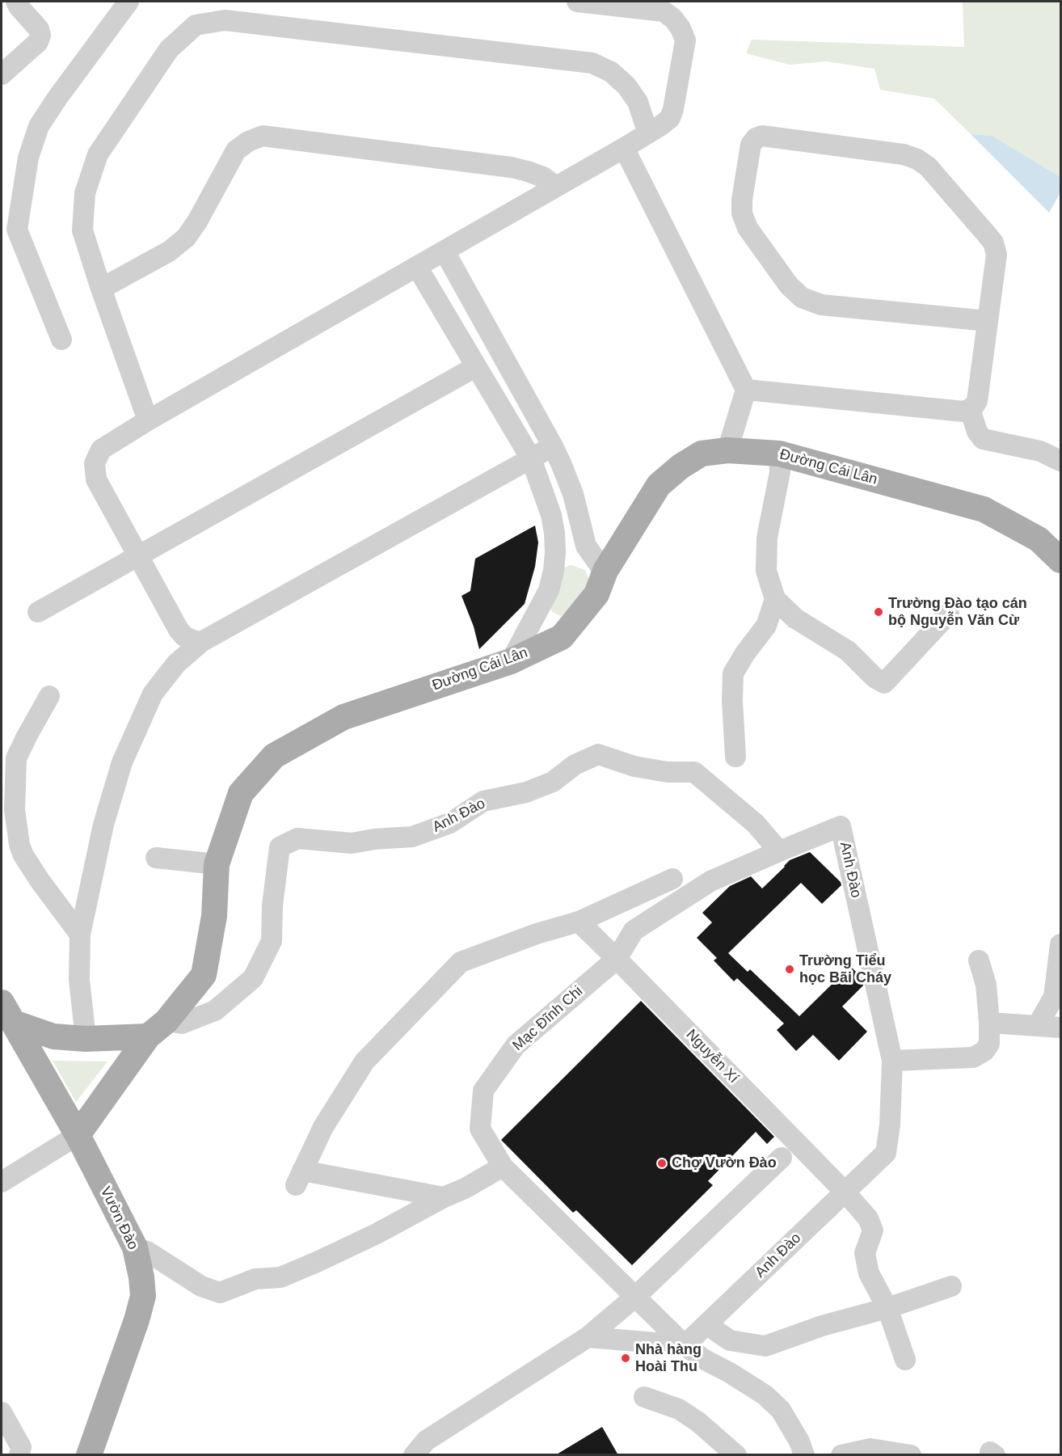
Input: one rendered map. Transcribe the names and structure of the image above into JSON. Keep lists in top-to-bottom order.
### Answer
{
  "streets": {
    "main road": ["Đường Cái Lân", "Vườn Đào"],
    "street": ["Anh Đào", "Mạc Đĩnh Chi", "Nguyễn Xí"]
  },
  "crossings": [
    ["Đường Cái Lân", "Anh Đào"],
    ["Đường Cái Lân", "Vườn Đào"],
    ["Anh Đào", "Mạc Đĩnh Chi"],
    ["Anh Đào", "Nguyễn Xí"],
    ["Mạc Đĩnh Chi", "Nguyễn Xí"]
  ],
  "places": [
    "Trường Đào tạo cán bộ Nguyễn Văn Cừ",
    "Trường Tiểu học Bãi Cháy",
    "Chợ Vườn Đào",
    "Nhà hàng Hoài Thu"
  ]
}
